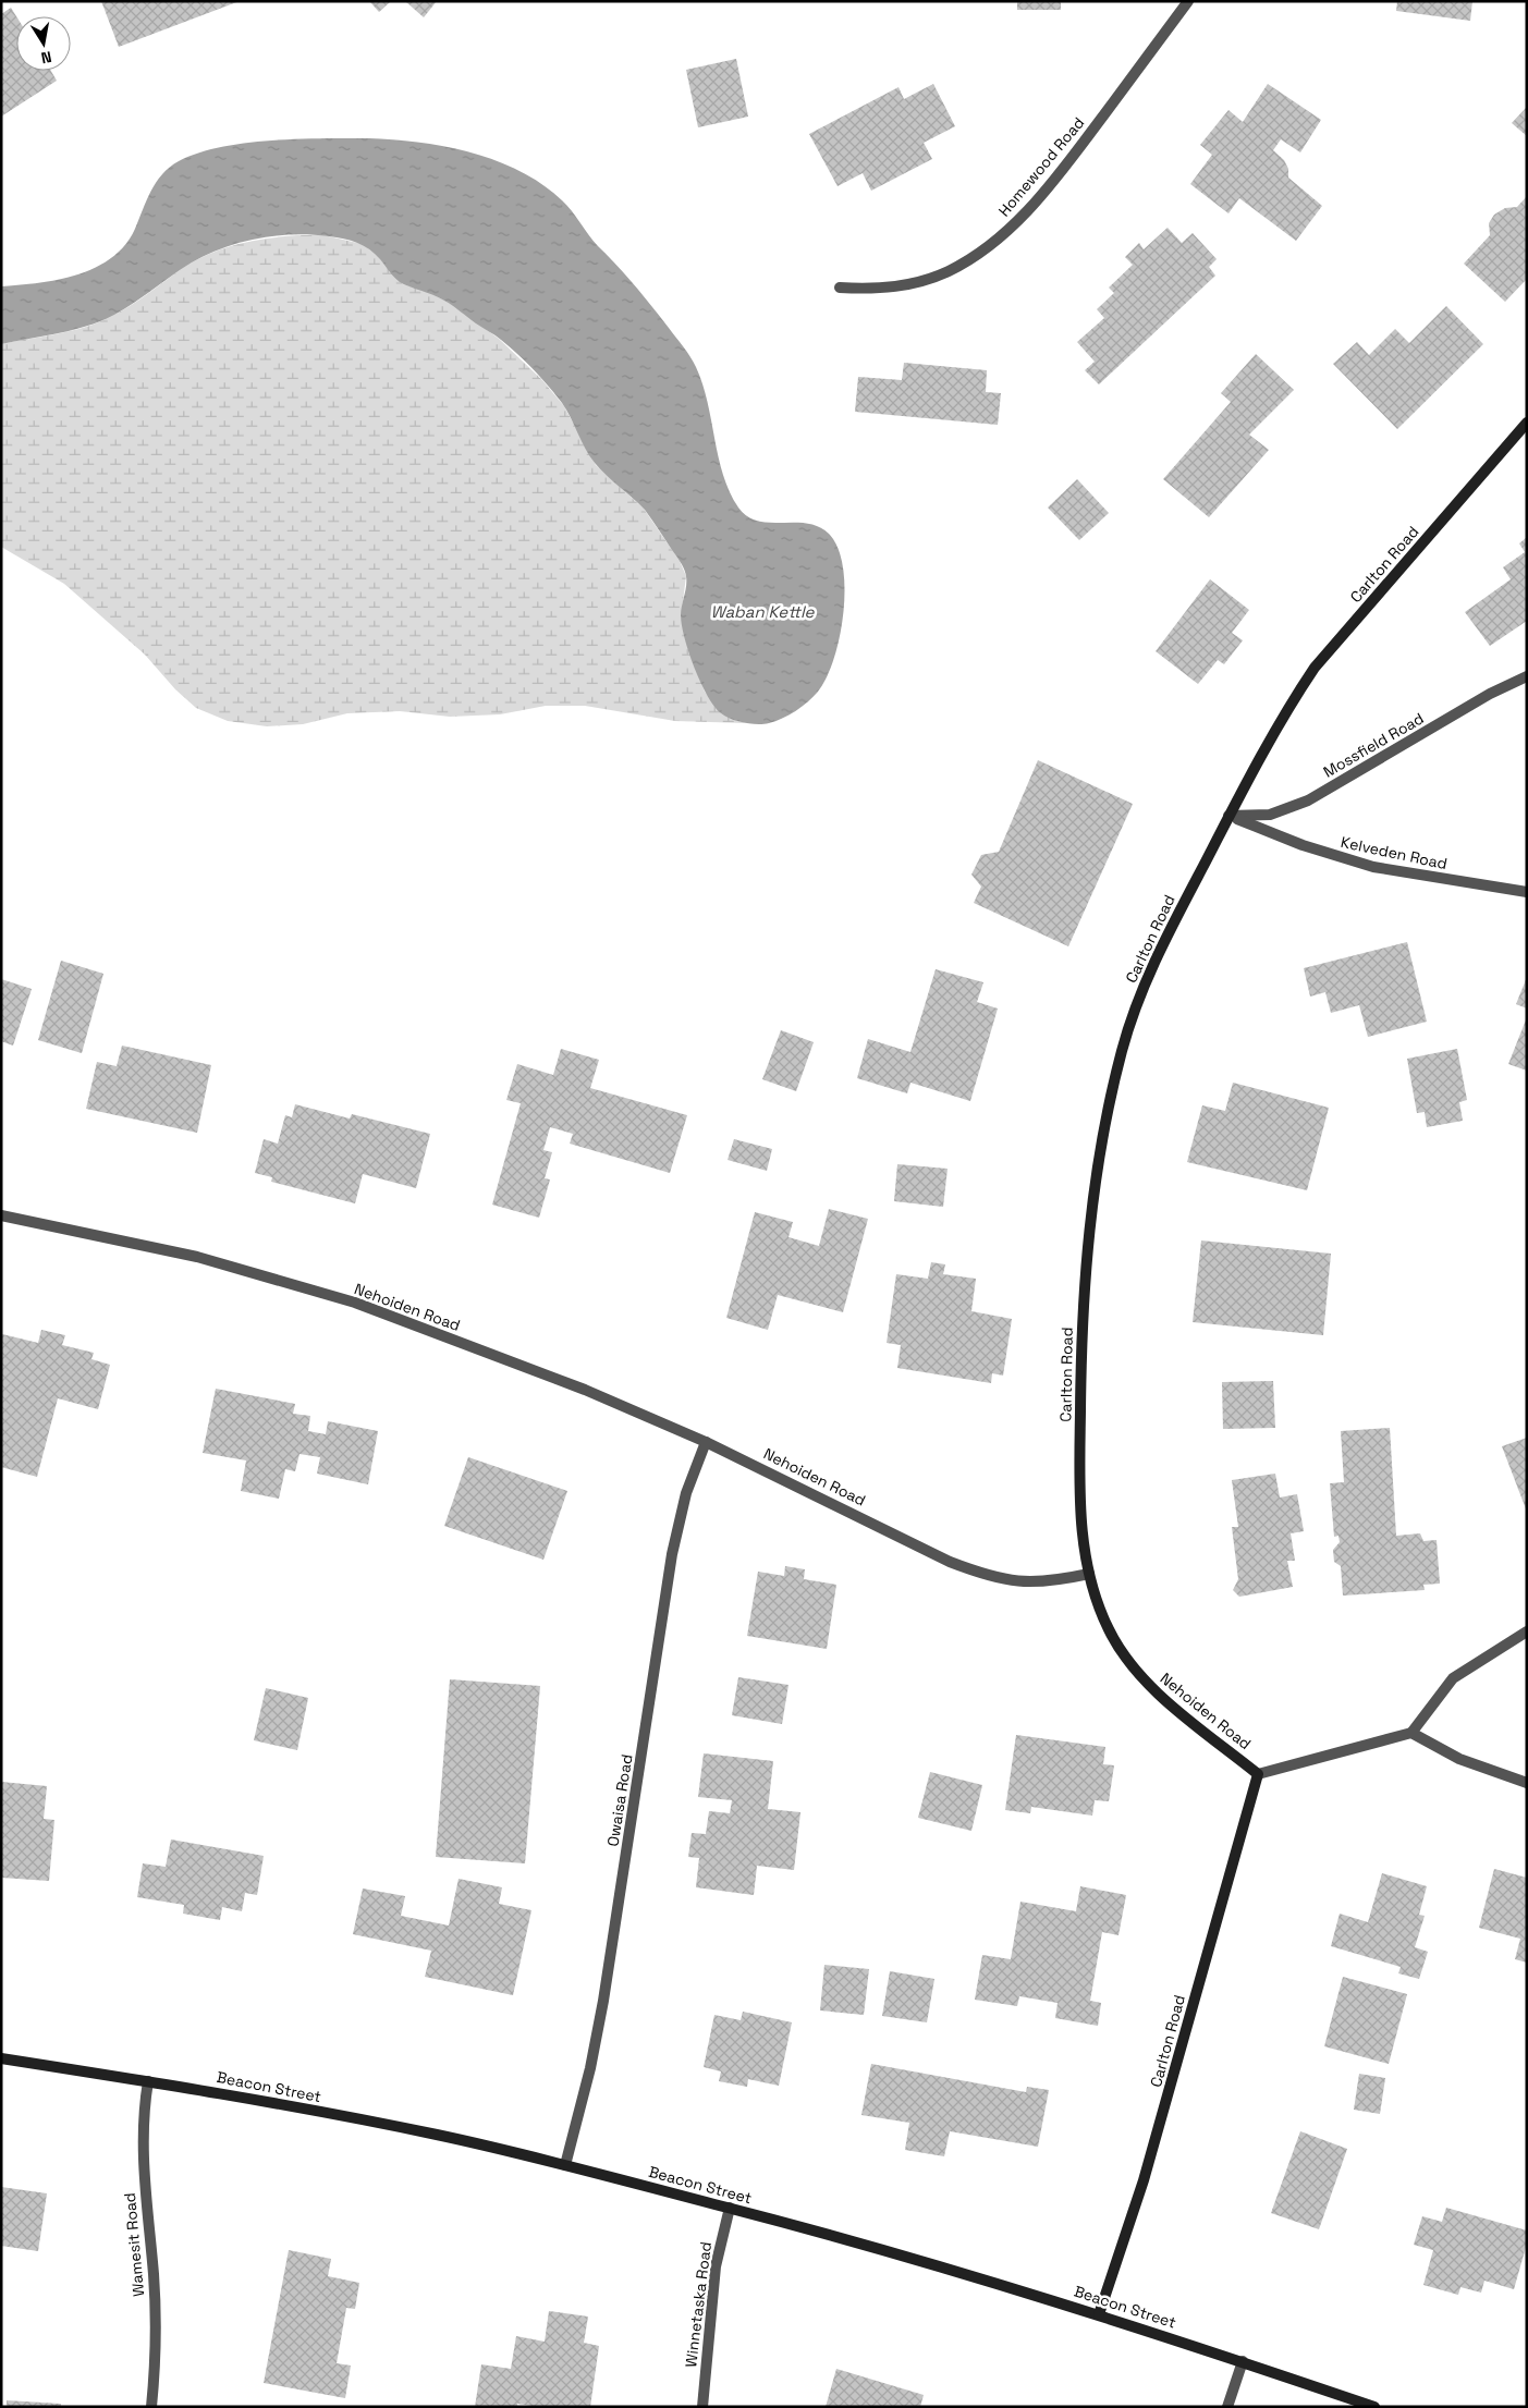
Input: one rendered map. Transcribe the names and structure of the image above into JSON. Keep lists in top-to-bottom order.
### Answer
{
  "streets": {
    "street": [
      "Homewood Road",
      "Carlton Road",
      "Mossfield Road",
      "Kelveden Road",
      "Nehoiden Road",
      "Owaisa Road",
      "Beacon Street",
      "Wamesit Road",
      "Winnetaska Road"
    ]
  },
  "crossings": [
    ["Carlton Road", "Mossfield Road"],
    ["Carlton Road", "Kelveden Road"],
    ["Carlton Road", "Nehoiden Road"],
    ["Carlton Road", "Beacon Street"],
    ["Mossfield Road", "Kelveden Road"],
    ["Nehoiden Road", "Owaisa Road"],
    ["Owaisa Road", "Beacon Street"],
    ["Beacon Street", "Wamesit Road"],
    ["Beacon Street", "Winnetaska Road"]
  ],
  "water": ["Waban Kettle"],
  "north": "bottom"
}
